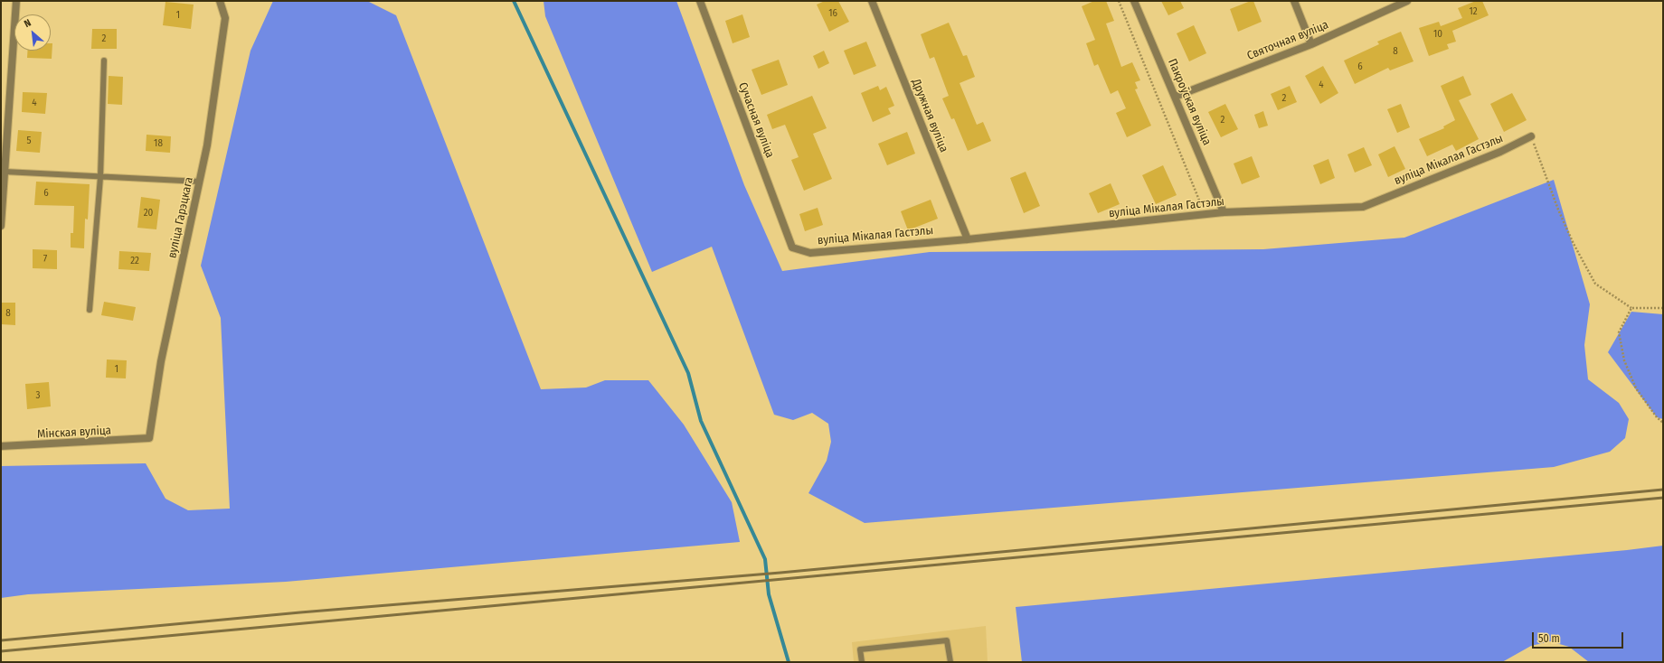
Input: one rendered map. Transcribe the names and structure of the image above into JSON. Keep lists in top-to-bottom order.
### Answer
{
  "streets": {
    "street": [
      "Святочная вуліца",
      "Пакроўская вуліца",
      "Дружная вуліца",
      "Сучасная вуліца",
      "вуліца Мікалая Гастэлы",
      "вуліца Гарэцкага",
      "Мінская вуліца"
    ]
  },
  "crossings": [
    ["Святочная вуліца", "Пакроўская вуліца"],
    ["Пакроўская вуліца", "вуліца Мікалая Гастэлы"],
    ["Дружная вуліца", "вуліца Мікалая Гастэлы"],
    ["Сучасная вуліца", "вуліца Мікалая Гастэлы"],
    ["вуліца Гарэцкага", "Мінская вуліца"]
  ],
  "house_numbers": [
    "12",
    "16",
    "1",
    "10",
    "2",
    "8",
    "6",
    "4",
    "2",
    "4",
    "2",
    "5",
    "18",
    "6",
    "20",
    "7",
    "22",
    "8",
    "1",
    "3"
  ],
  "scale_bar": "50 m",
  "north": "top left"
}
